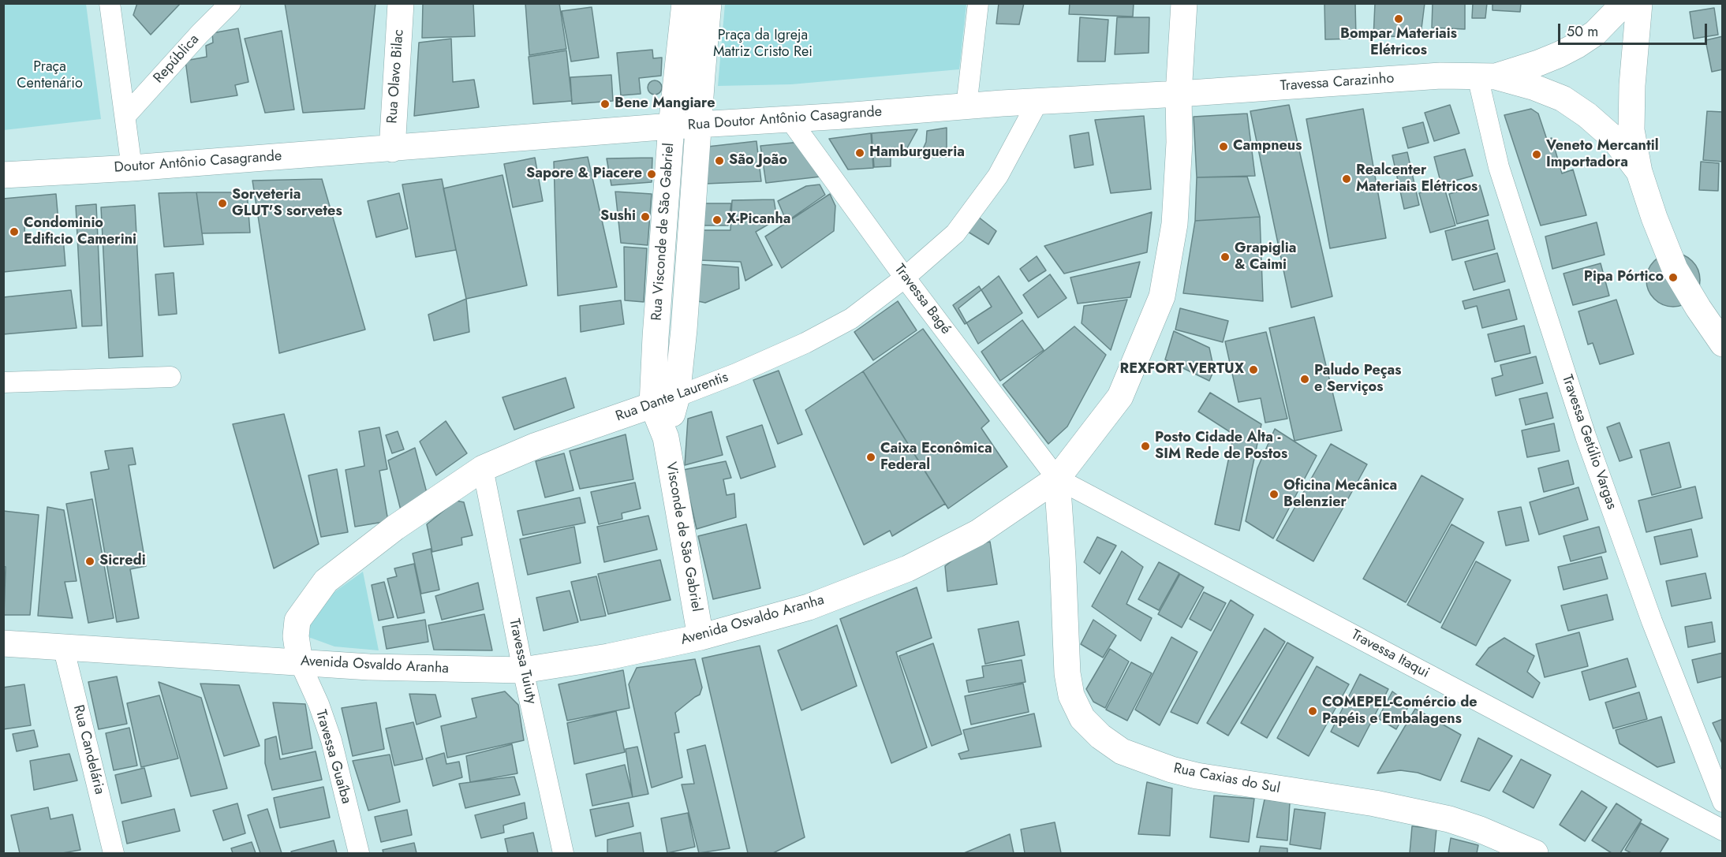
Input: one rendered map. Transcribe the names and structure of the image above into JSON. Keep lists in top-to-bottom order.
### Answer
{
  "streets": {
    "main road": [
      "Rua Olavo Bilac",
      "Travessa Carazinho",
      "Rua Doutor Antônio Casagrande",
      "Doutor Antônio Casagrande",
      "Rua Visconde de São Gabriel",
      "Rua Dante Laurentis",
      "Visconde de São Gabriel",
      "Avenida Osvaldo Aranha",
      "Rua Caxias do Sul"
    ],
    "street": [
      "República",
      "Travessa Bagé",
      "Travessa Getúlio Vargas",
      "Travessa Itaqui",
      "Travessa Tuiuty",
      "Rua Candelária",
      "Travessa Guaíba"
    ]
  },
  "crossings": [
    ["Rua Olavo Bilac", "Rua Doutor Antônio Casagrande"],
    ["Rua Olavo Bilac", "Doutor Antônio Casagrande"],
    ["Travessa Carazinho", "Rua Doutor Antônio Casagrande"],
    ["Travessa Carazinho", "Travessa Getúlio Vargas"],
    ["Travessa Carazinho", "Avenida Osvaldo Aranha"],
    ["Rua Doutor Antônio Casagrande", "Doutor Antônio Casagrande"],
    ["Rua Doutor Antônio Casagrande", "Rua Visconde de São Gabriel"],
    ["Rua Doutor Antônio Casagrande", "Travessa Bagé"],
    ["Rua Doutor Antônio Casagrande", "Rua Dante Laurentis"],
    ["Rua Doutor Antônio Casagrande", "Avenida Osvaldo Aranha"],
    ["Rua Visconde de São Gabriel", "Rua Dante Laurentis"],
    ["Rua Visconde de São Gabriel", "Visconde de São Gabriel"],
    ["Travessa Bagé", "Rua Dante Laurentis"],
    ["Travessa Bagé", "Avenida Osvaldo Aranha"],
    ["Travessa Bagé", "Travessa Itaqui"],
    ["Travessa Bagé", "Rua Caxias do Sul"],
    ["Rua Dante Laurentis", "Visconde de São Gabriel"],
    ["Rua Dante Laurentis", "Avenida Osvaldo Aranha"],
    ["Rua Dante Laurentis", "Travessa Tuiuty"],
    ["Rua Dante Laurentis", "Travessa Guaíba"],
    ["Visconde de São Gabriel", "Avenida Osvaldo Aranha"],
    ["Avenida Osvaldo Aranha", "Travessa Itaqui"],
    ["Avenida Osvaldo Aranha", "Travessa Tuiuty"],
    ["Avenida Osvaldo Aranha", "Rua Candelária"],
    ["Avenida Osvaldo Aranha", "Travessa Guaíba"],
    ["Avenida Osvaldo Aranha", "Rua Caxias do Sul"],
    ["Travessa Itaqui", "Rua Caxias do Sul"]
  ],
  "parks": ["Praça da Igreja Matriz Cristo Rei", "Praça Centenário"],
  "places": [
    "Bompar Materiais Elétricos",
    "Bene Mangiare",
    "Campneus",
    "Hamburgueria",
    "Veneto Mercantil Importadora",
    "São João",
    "Sapore & Piacere",
    "Realcenter Materiais Elétricos",
    "Sorveteria GLUT'S sorvetes",
    "Sushi",
    "X-Picanha",
    "Condominio Edificio Camerini",
    "Grapiglia & Caimi",
    "Pipa Pórtico",
    "REXFORT VERTUX",
    "Paludo Peças e Serviços",
    "Posto Cidade Alta - SIM Rede de Postos",
    "Caixa Econômica Federal",
    "Oficina Mecânica Belenzier",
    "Sicredi",
    "COMEPEL-Comércio de Papéis e Embalagens"
  ],
  "scale_bar": "50 m"
}
